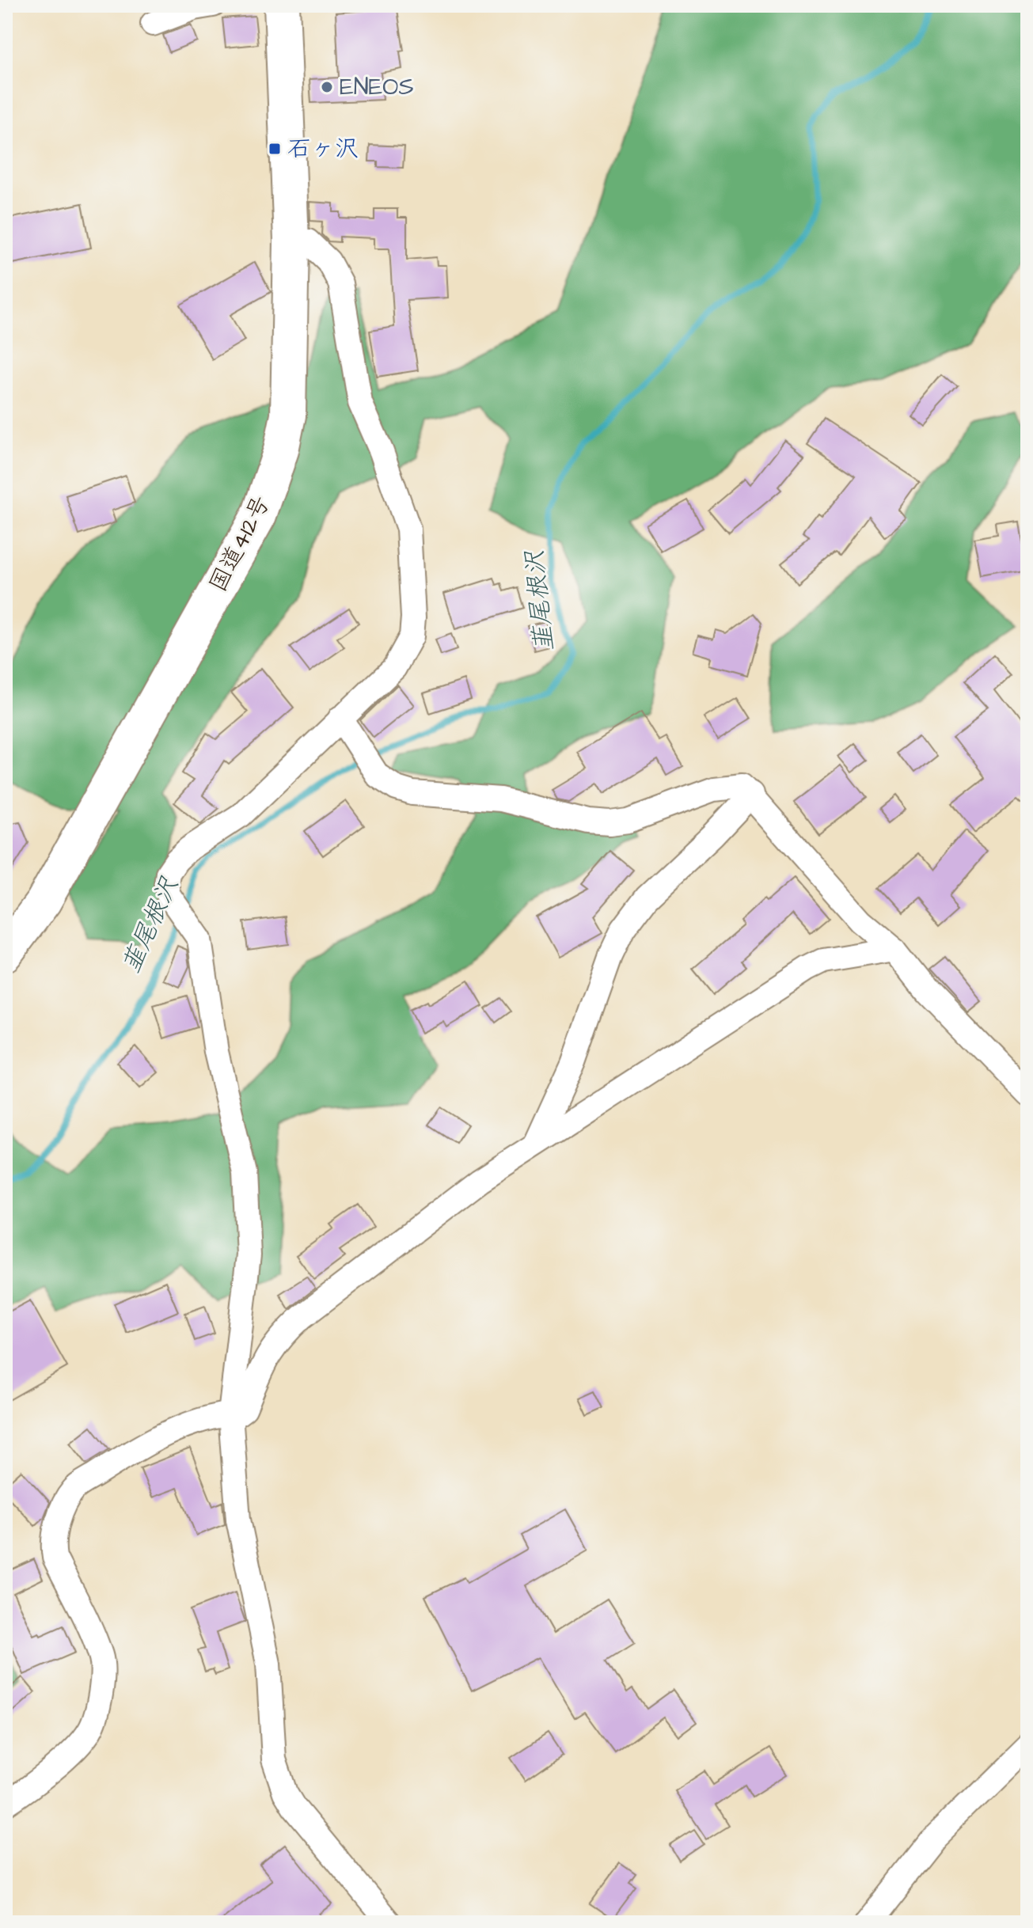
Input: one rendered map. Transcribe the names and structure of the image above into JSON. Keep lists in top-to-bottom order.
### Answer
{
  "streets": {
    "highway": ["国道412号"]
  },
  "water": ["韮尾根沢"],
  "places": {
    "other": ["ENEOS"],
    "transit": ["石ヶ沢"]
  }
}
